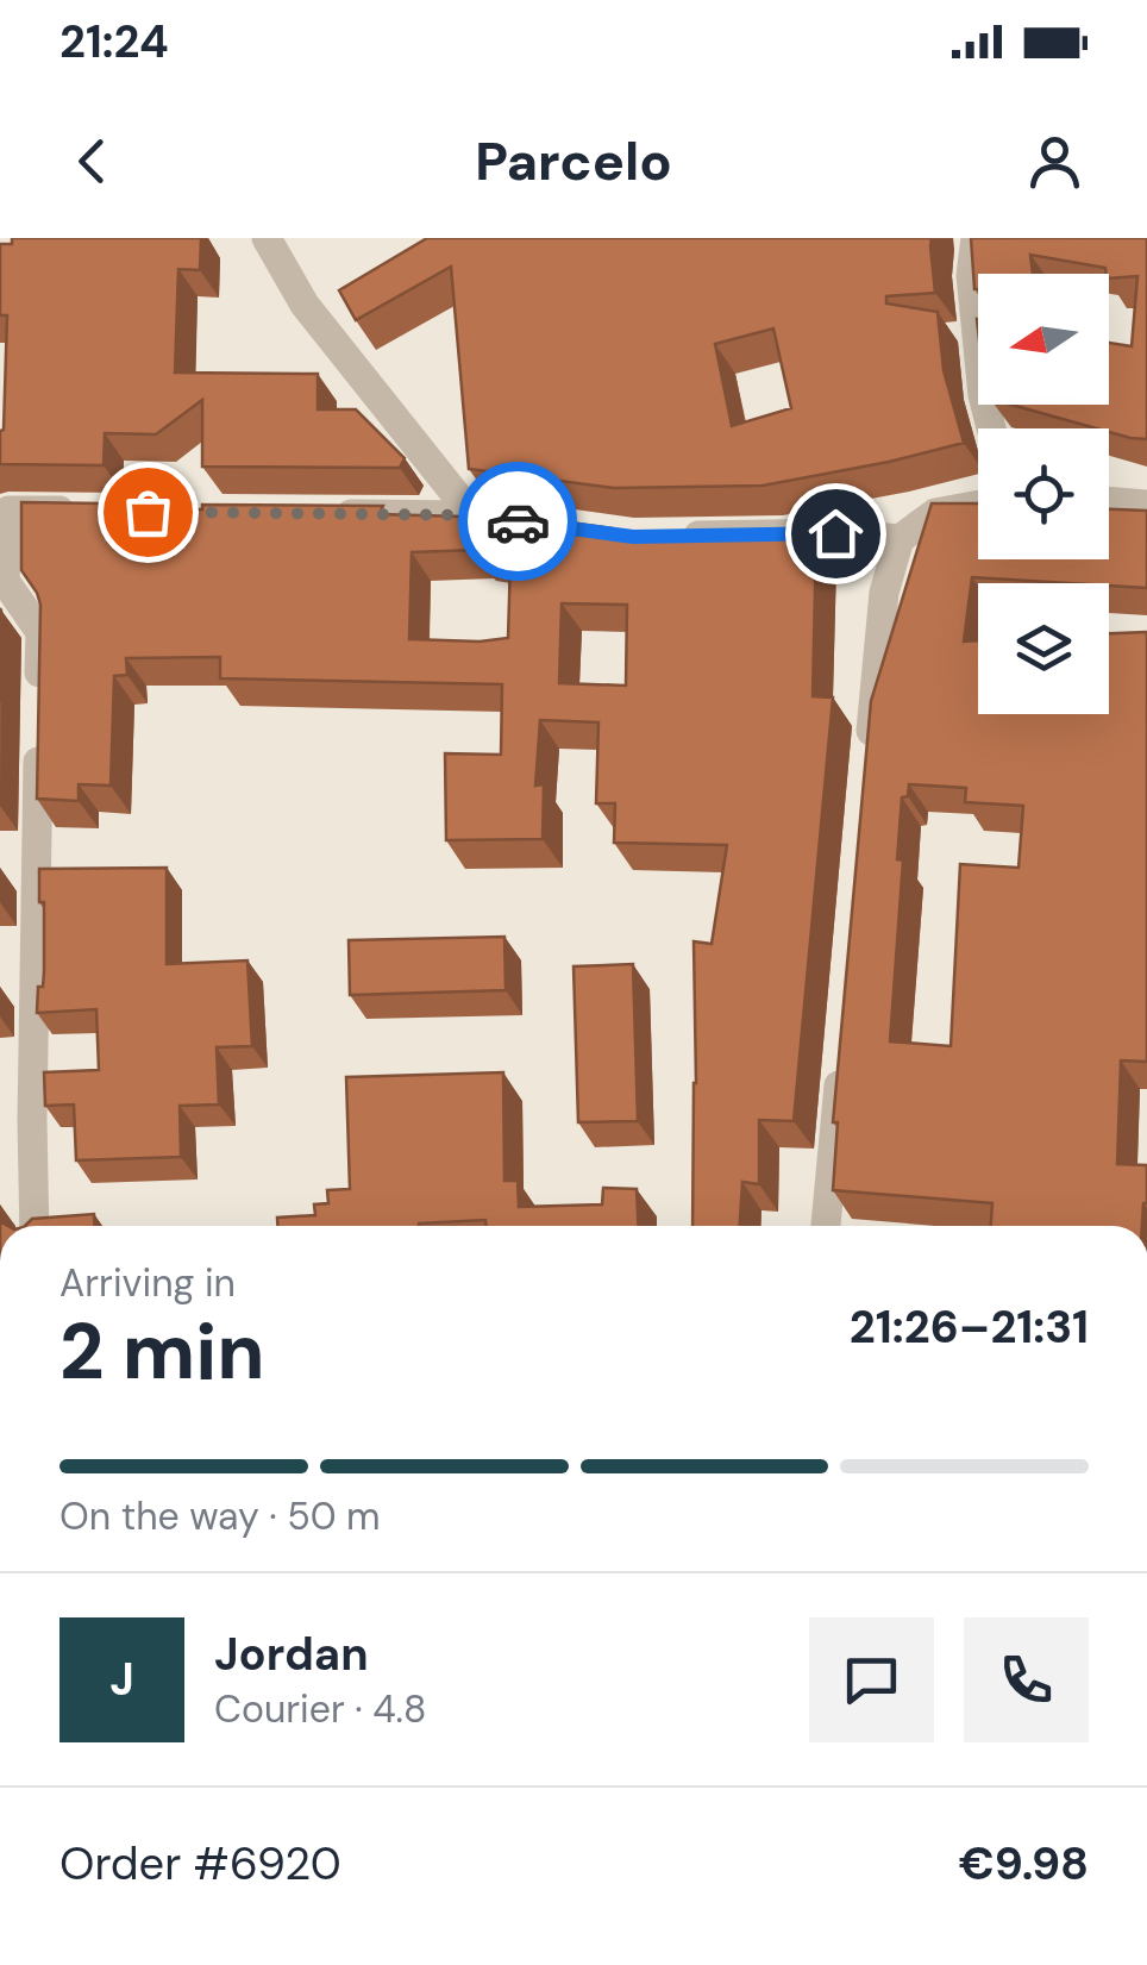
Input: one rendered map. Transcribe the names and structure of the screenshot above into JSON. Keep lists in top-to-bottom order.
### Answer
{
  "north": "left",
  "page": {
    "status": "21:24",
    "header": "Parcelo",
    "heading": ["2 min", "Arriving in", "21:26–21:31"],
    "panel": [
      "Jordan",
      "Courier · 4.8",
      "Order #6920",
      "€9.98"
    ],
    "bar": "On the way · 50 m",
    "round": "J"
  }
}
